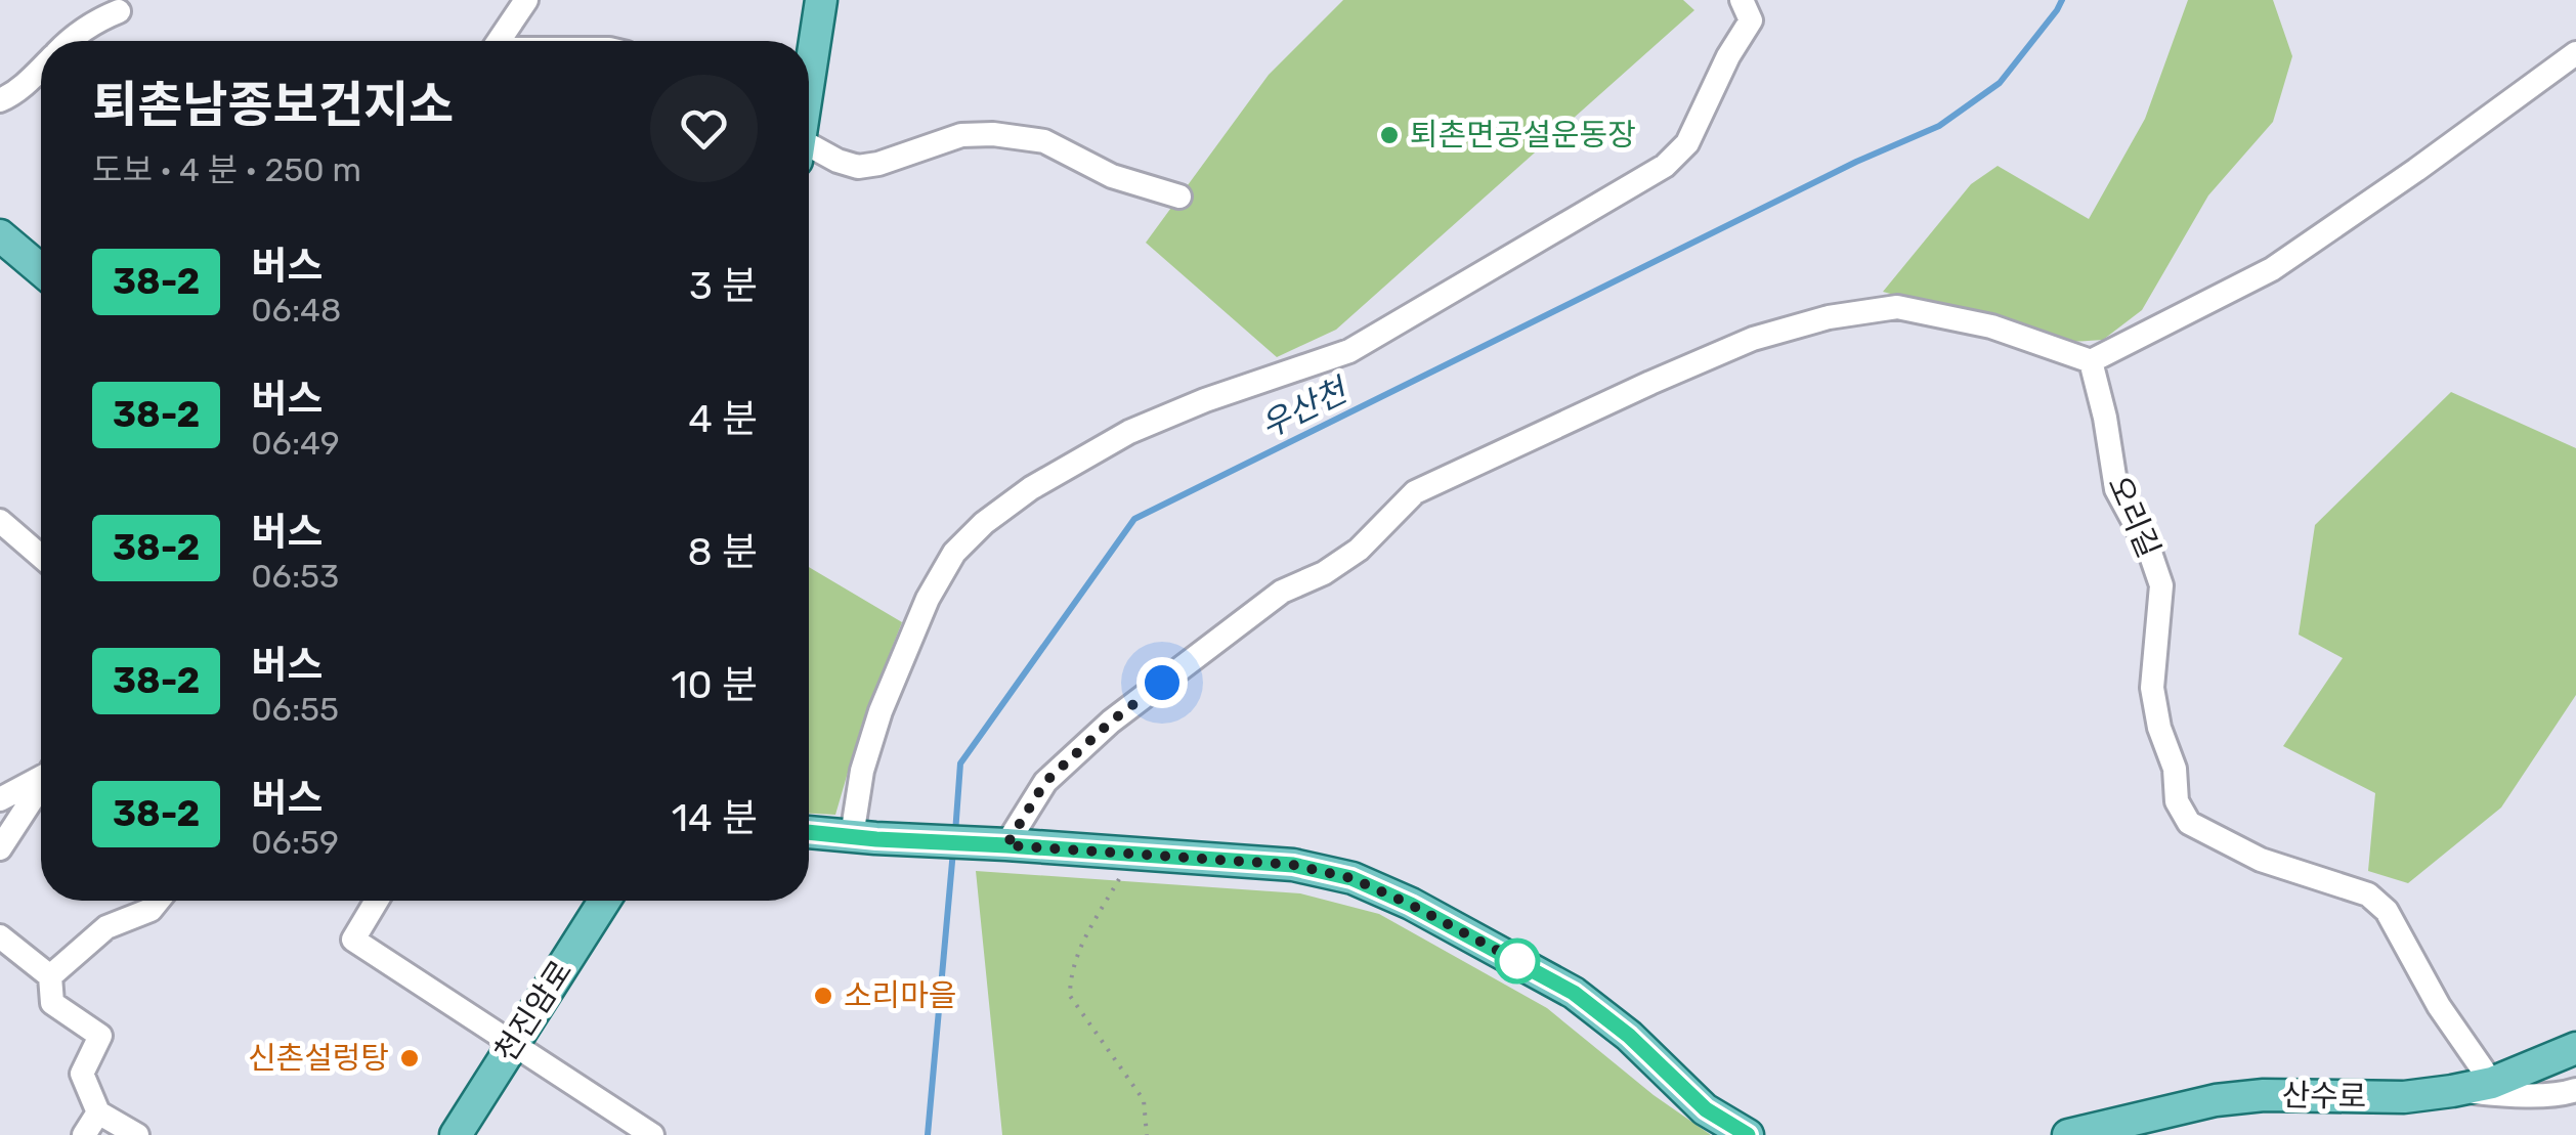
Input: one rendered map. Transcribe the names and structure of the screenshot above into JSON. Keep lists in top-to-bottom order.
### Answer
{
  "streets": {
    "main road": ["천진암로", "산수로"],
    "street": ["오리길"]
  },
  "crossings": [
    ["오리길", "산수로"]
  ],
  "water": ["우산천"],
  "places": ["퇴촌면공설운동장", "소리마을", "신촌설렁탕"],
  "lines": ["bus line 38-2"],
  "page": {
    "heading": ["퇴촌남종보건지소", "도보 · 4 분 · 250 m"],
    "list": [
      {
        "mark": "38-2",
        "name": "버스",
        "note": "06:48",
        "value": "3 분"
      },
      {
        "mark": "38-2",
        "name": "버스",
        "note": "06:49",
        "value": "4 분"
      },
      {
        "mark": "38-2",
        "name": "버스",
        "note": "06:53",
        "value": "8 분"
      },
      {
        "mark": "38-2",
        "name": "버스",
        "note": "06:55",
        "value": "10 분"
      },
      {
        "mark": "38-2",
        "name": "버스",
        "note": "06:59",
        "value": "14 분"
      }
    ]
  }
}
